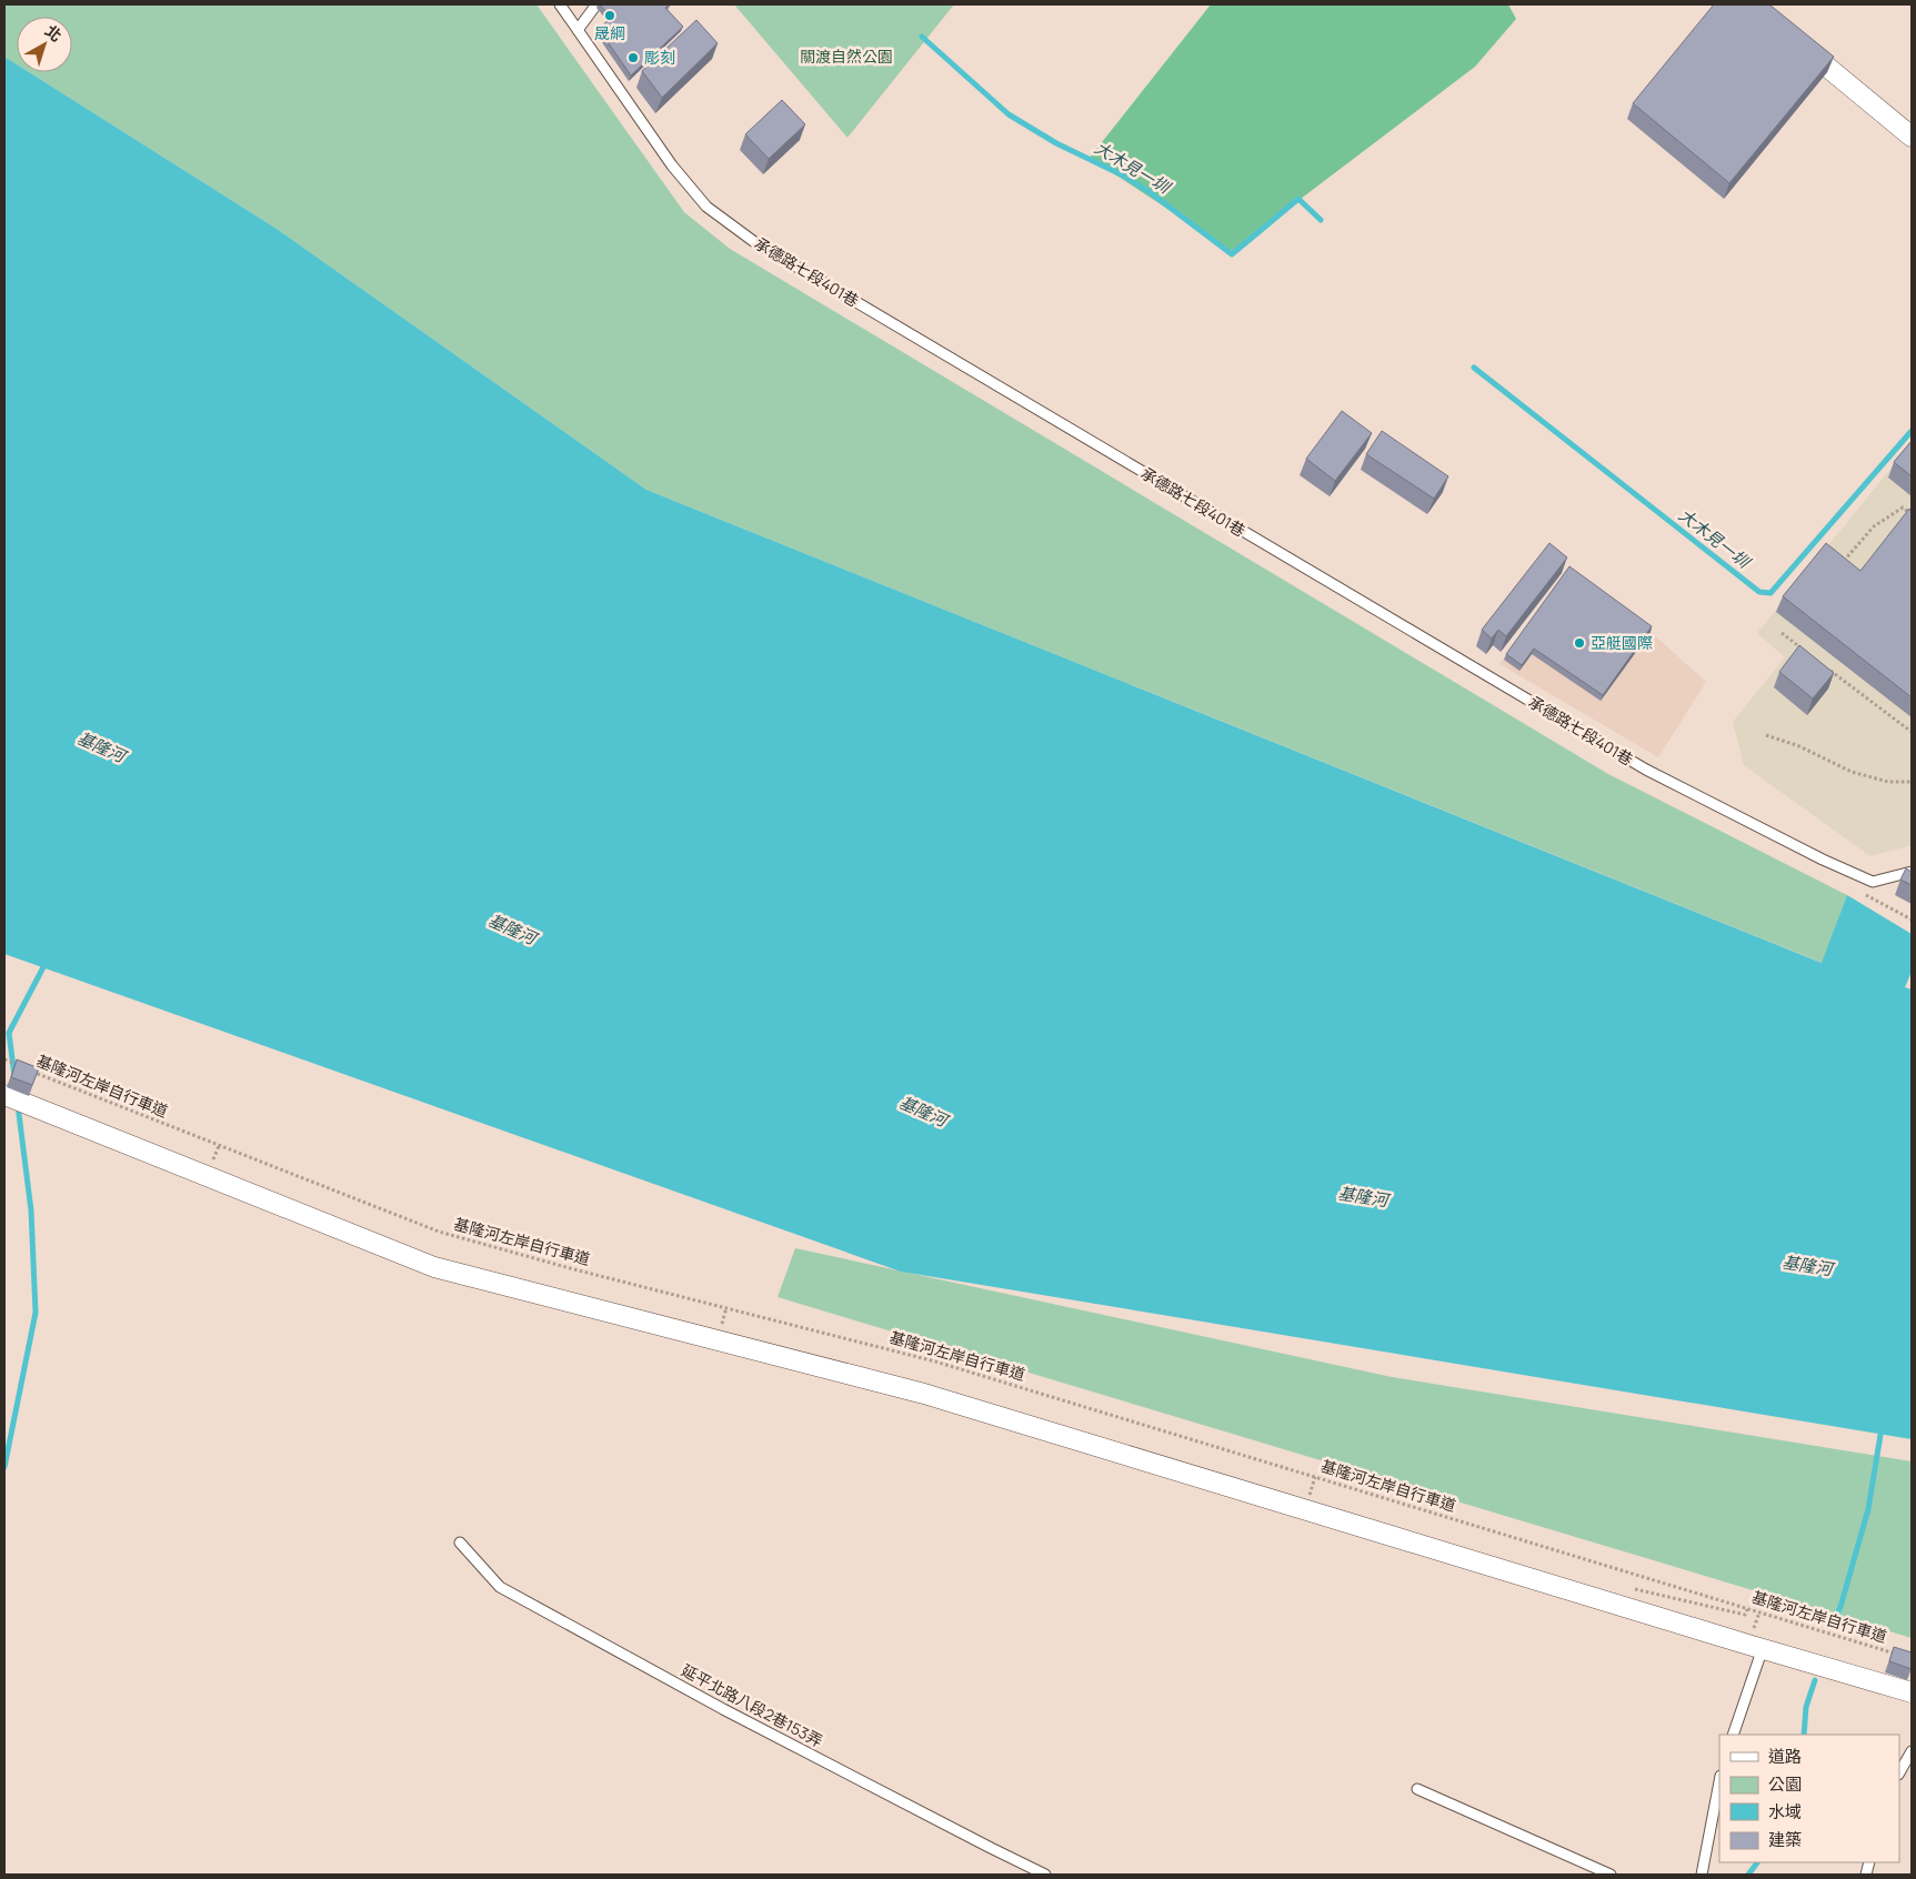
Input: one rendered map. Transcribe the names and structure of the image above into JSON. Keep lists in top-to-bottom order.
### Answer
{
  "streets": {
    "lane": ["承德路七段401巷", "延平北路八段2巷153弄"],
    "path": ["基隆河左岸自行車道"]
  },
  "water": ["大木見一圳", "基隆河"],
  "parks": ["關渡自然公園"],
  "places": ["晟綱", "彫刻", "亞艇國際"],
  "legend": [
    "道路",
    "公園",
    "水域",
    "建築"
  ],
  "north": "top right"
}
